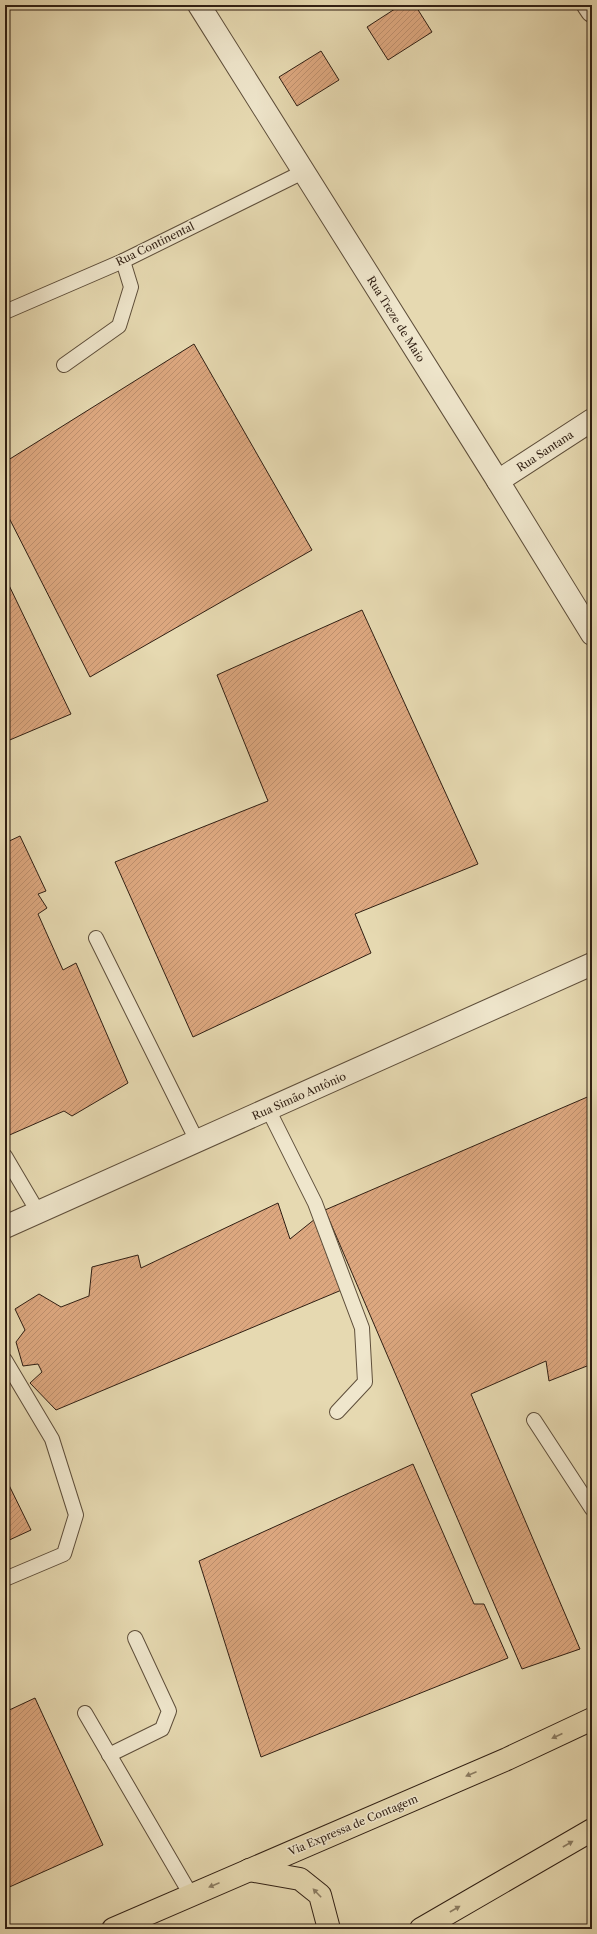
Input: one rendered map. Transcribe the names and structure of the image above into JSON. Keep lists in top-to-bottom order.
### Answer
{
  "streets": {
    "highway": ["Via Expressa de Contagem"],
    "street": ["Rua Treze de Maio", "Rua Santana", "Rua Simão Antônio"],
    "lane": ["Rua Continental"]
  },
  "crossings": [
    ["Rua Continental", "Rua Treze de Maio"],
    ["Rua Treze de Maio", "Rua Santana"]
  ]
}
